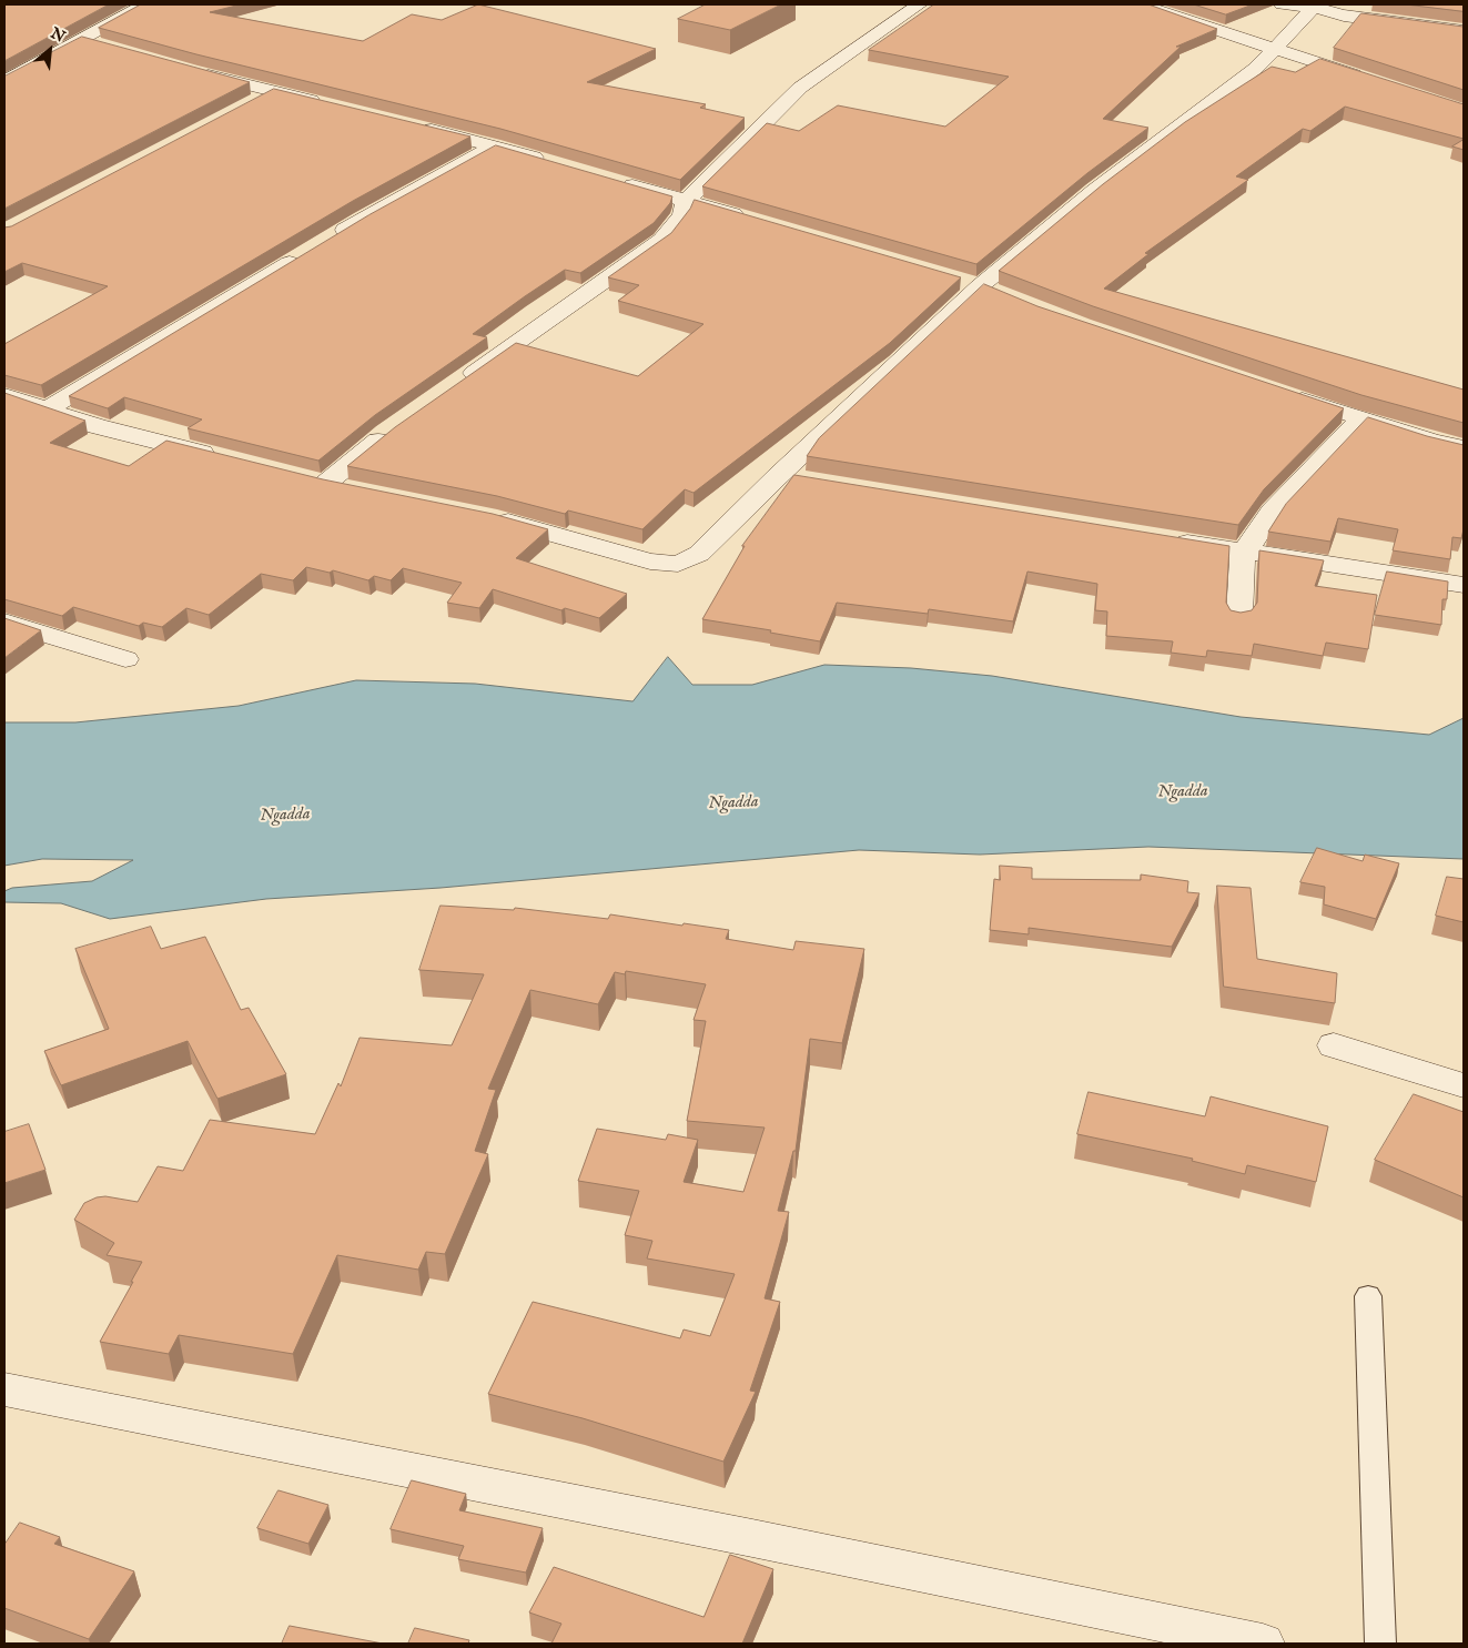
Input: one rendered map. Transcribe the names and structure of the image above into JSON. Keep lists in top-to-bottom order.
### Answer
{
  "water": ["Ngadda"],
  "north": "top right"
}
